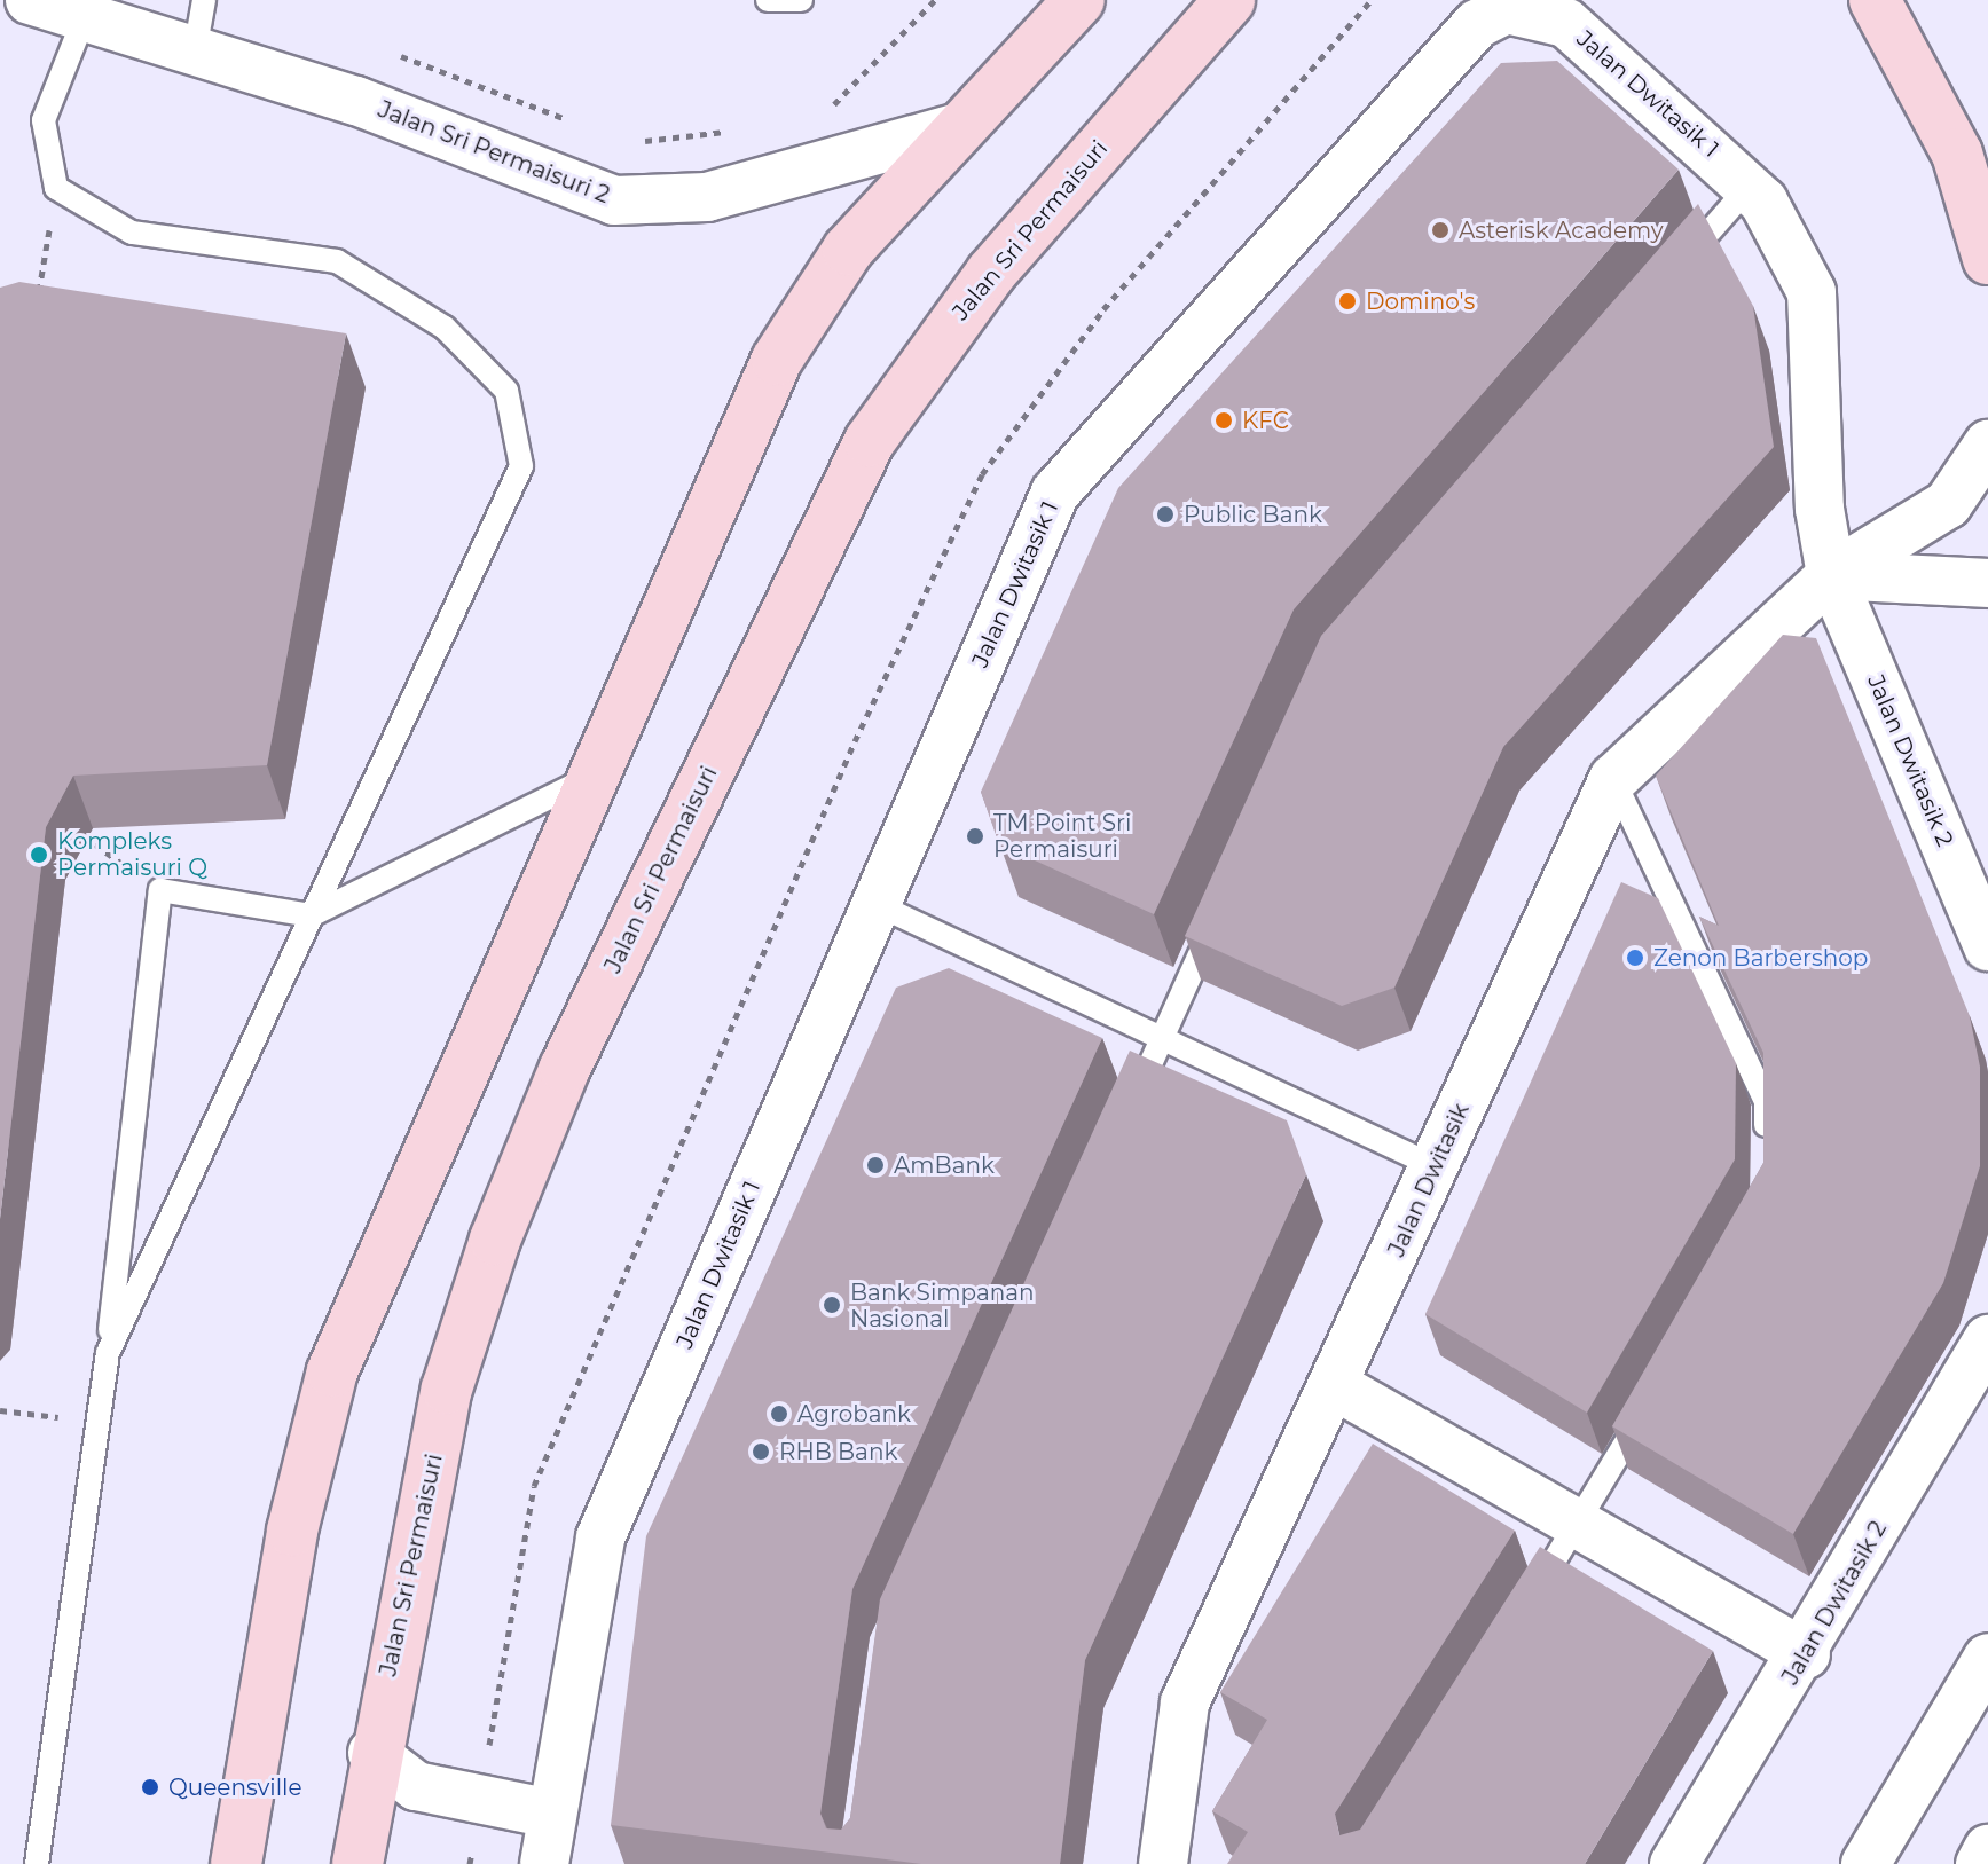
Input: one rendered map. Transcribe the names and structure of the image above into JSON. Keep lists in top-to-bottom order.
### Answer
{
  "streets": {
    "main road": ["Jalan Sri Permaisuri"],
    "street": [
      "Jalan Dwitasik 1",
      "Jalan Sri Permaisuri 2",
      "Jalan Dwitasik 2",
      "Jalan Dwitasik"
    ]
  },
  "crossings": [
    ["Jalan Dwitasik 1", "Jalan Dwitasik 2"],
    ["Jalan Dwitasik 1", "Jalan Dwitasik"],
    ["Jalan Dwitasik 2", "Jalan Dwitasik"]
  ],
  "places": [
    "Asterisk Academy",
    "Domino's",
    "KFC",
    "Public Bank",
    "TM Point Sri Permaisuri",
    "Kompleks Permaisuri Q",
    "Zenon Barbershop",
    "AmBank",
    "Bank Simpanan Nasional",
    "Agrobank",
    "RHB Bank",
    "Queensville"
  ]
}
